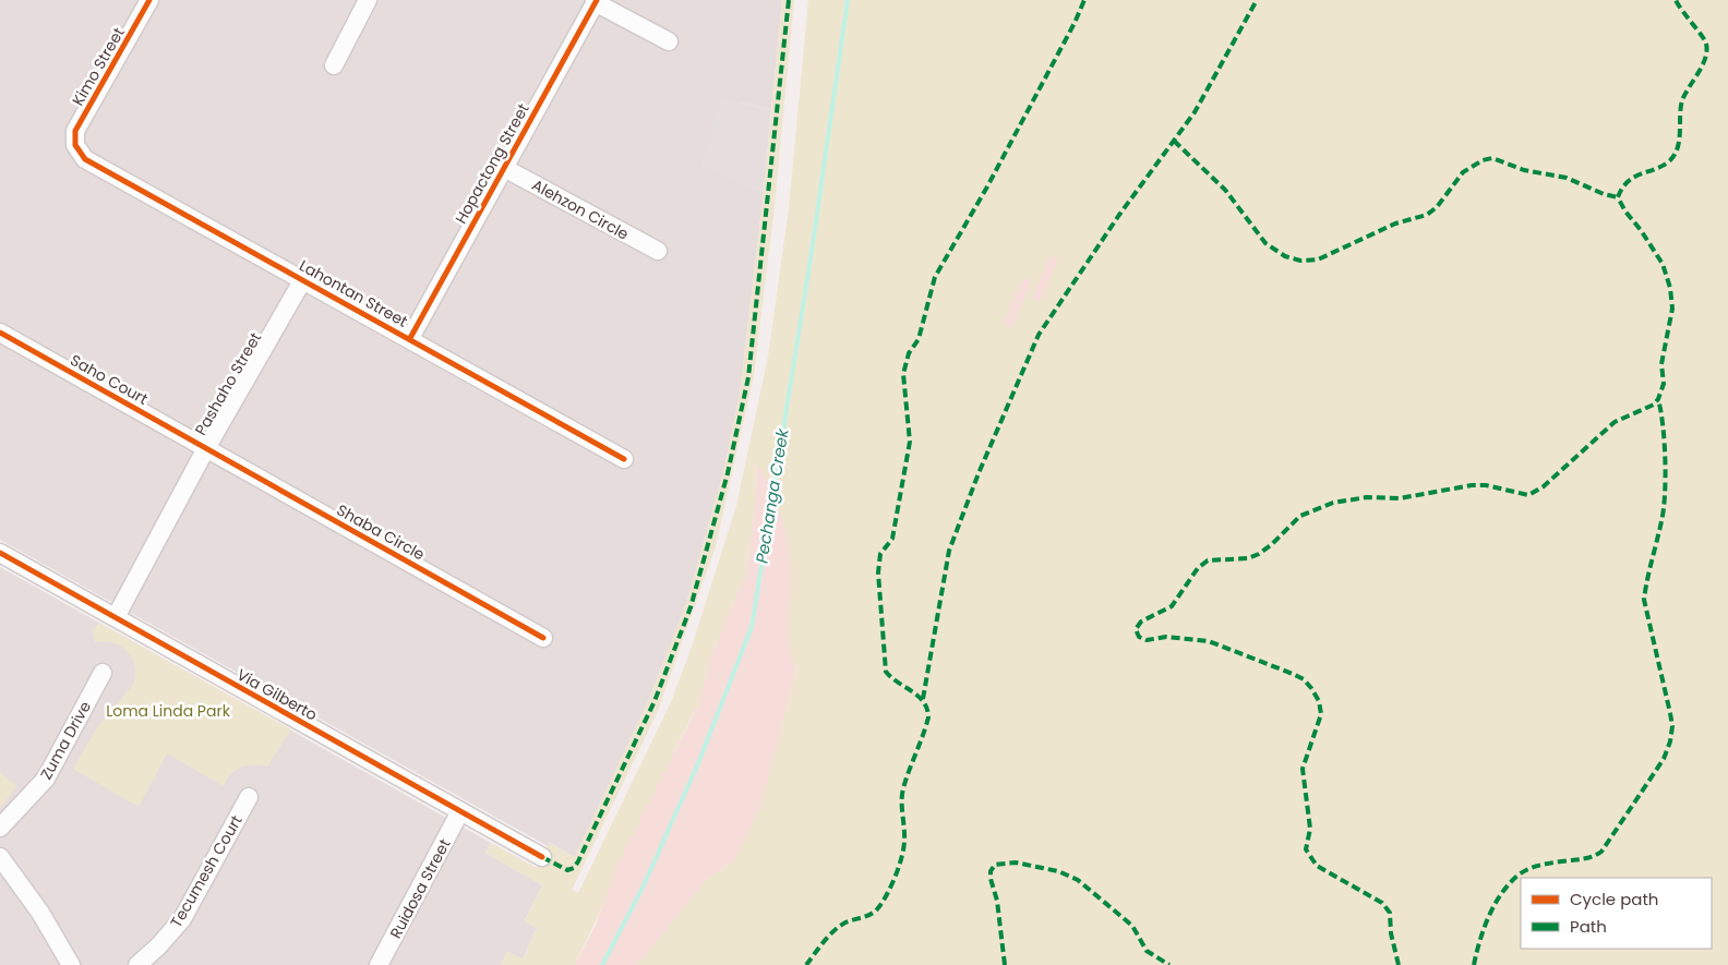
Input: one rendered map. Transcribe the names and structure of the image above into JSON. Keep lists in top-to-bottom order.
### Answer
{
  "streets": {
    "street": [
      "Kimo Street",
      "Hopactong Street",
      "Alehzon Circle",
      "Lahontan Street",
      "Saho Court",
      "Pashaho Street",
      "Shaba Circle",
      "Via Gilberto",
      "Zuma Drive",
      "Tecumesh Court",
      "Ruidosa Street"
    ]
  },
  "crossings": [
    ["Kimo Street", "Lahontan Street"],
    ["Hopactong Street", "Alehzon Circle"],
    ["Hopactong Street", "Lahontan Street"],
    ["Lahontan Street", "Pashaho Street"],
    ["Saho Court", "Pashaho Street"],
    ["Saho Court", "Shaba Circle"],
    ["Pashaho Street", "Shaba Circle"],
    ["Pashaho Street", "Via Gilberto"],
    ["Via Gilberto", "Ruidosa Street"]
  ],
  "water": ["Pechanga Creek"],
  "parks": ["Loma Linda Park"],
  "legend": ["Cycle path", "Path"]
}
